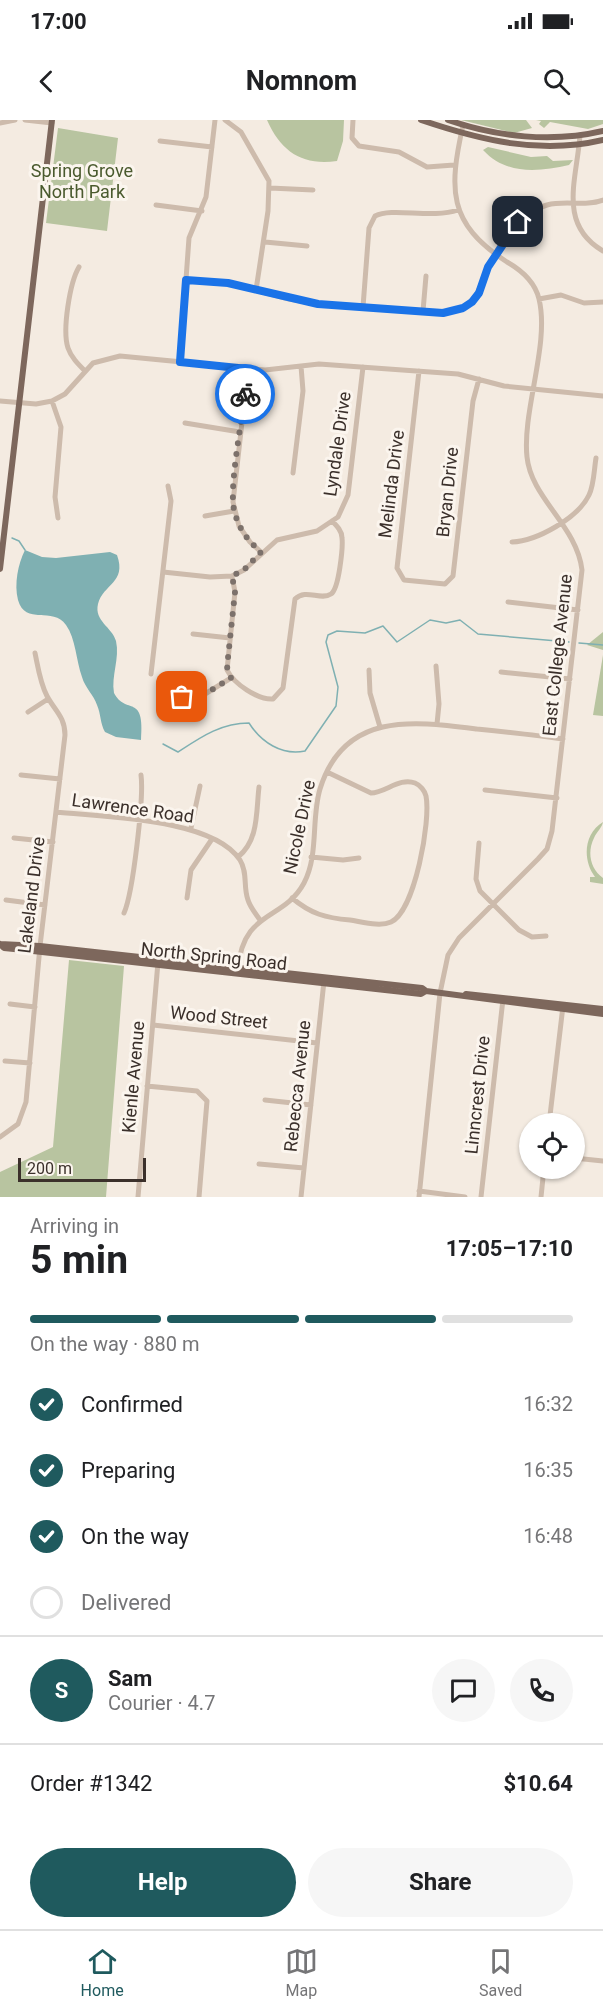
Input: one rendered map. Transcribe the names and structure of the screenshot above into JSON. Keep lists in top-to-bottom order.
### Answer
{
  "streets": {
    "main road": ["North Spring Road"],
    "street": [
      "Lyndale Drive",
      "Melinda Drive",
      "Bryan Drive",
      "East College Avenue",
      "Lawrence Road",
      "Nicole Drive",
      "Lakeland Drive",
      "Wood Street",
      "Kienle Avenue",
      "Rebecca Avenue",
      "Linncrest Drive"
    ]
  },
  "crossings": [
    ["Melinda Drive", "Bryan Drive"],
    ["East College Avenue", "Nicole Drive"],
    ["East College Avenue", "North Spring Road"],
    ["Lawrence Road", "Lakeland Drive"],
    ["Nicole Drive", "North Spring Road"],
    ["Lakeland Drive", "North Spring Road"],
    ["North Spring Road", "Kienle Avenue"],
    ["North Spring Road", "Rebecca Avenue"],
    ["North Spring Road", "Linncrest Drive"],
    ["Wood Street", "Kienle Avenue"],
    ["Wood Street", "Rebecca Avenue"]
  ],
  "parks": ["Spring Grove North Park"],
  "scale_bar": "200 m",
  "page": {
    "status": "17:00",
    "header": "Nomnom",
    "scale": "200 m",
    "heading": ["5 min", "Arriving in", "17:05–17:10"],
    "panel": [
      "Sam",
      "Courier · 4.7",
      "Order #1342",
      "$10.64"
    ],
    "bar": "On the way · 880 m",
    "list": [
      ["Confirmed", "16:32"],
      ["Preparing", "16:35"],
      ["On the way", "16:48"],
      "Delivered"
    ],
    "round": "S",
    "buttons": ["Help", "Share"],
    "tabs": ["Home", "Map", "Saved"]
  }
}
